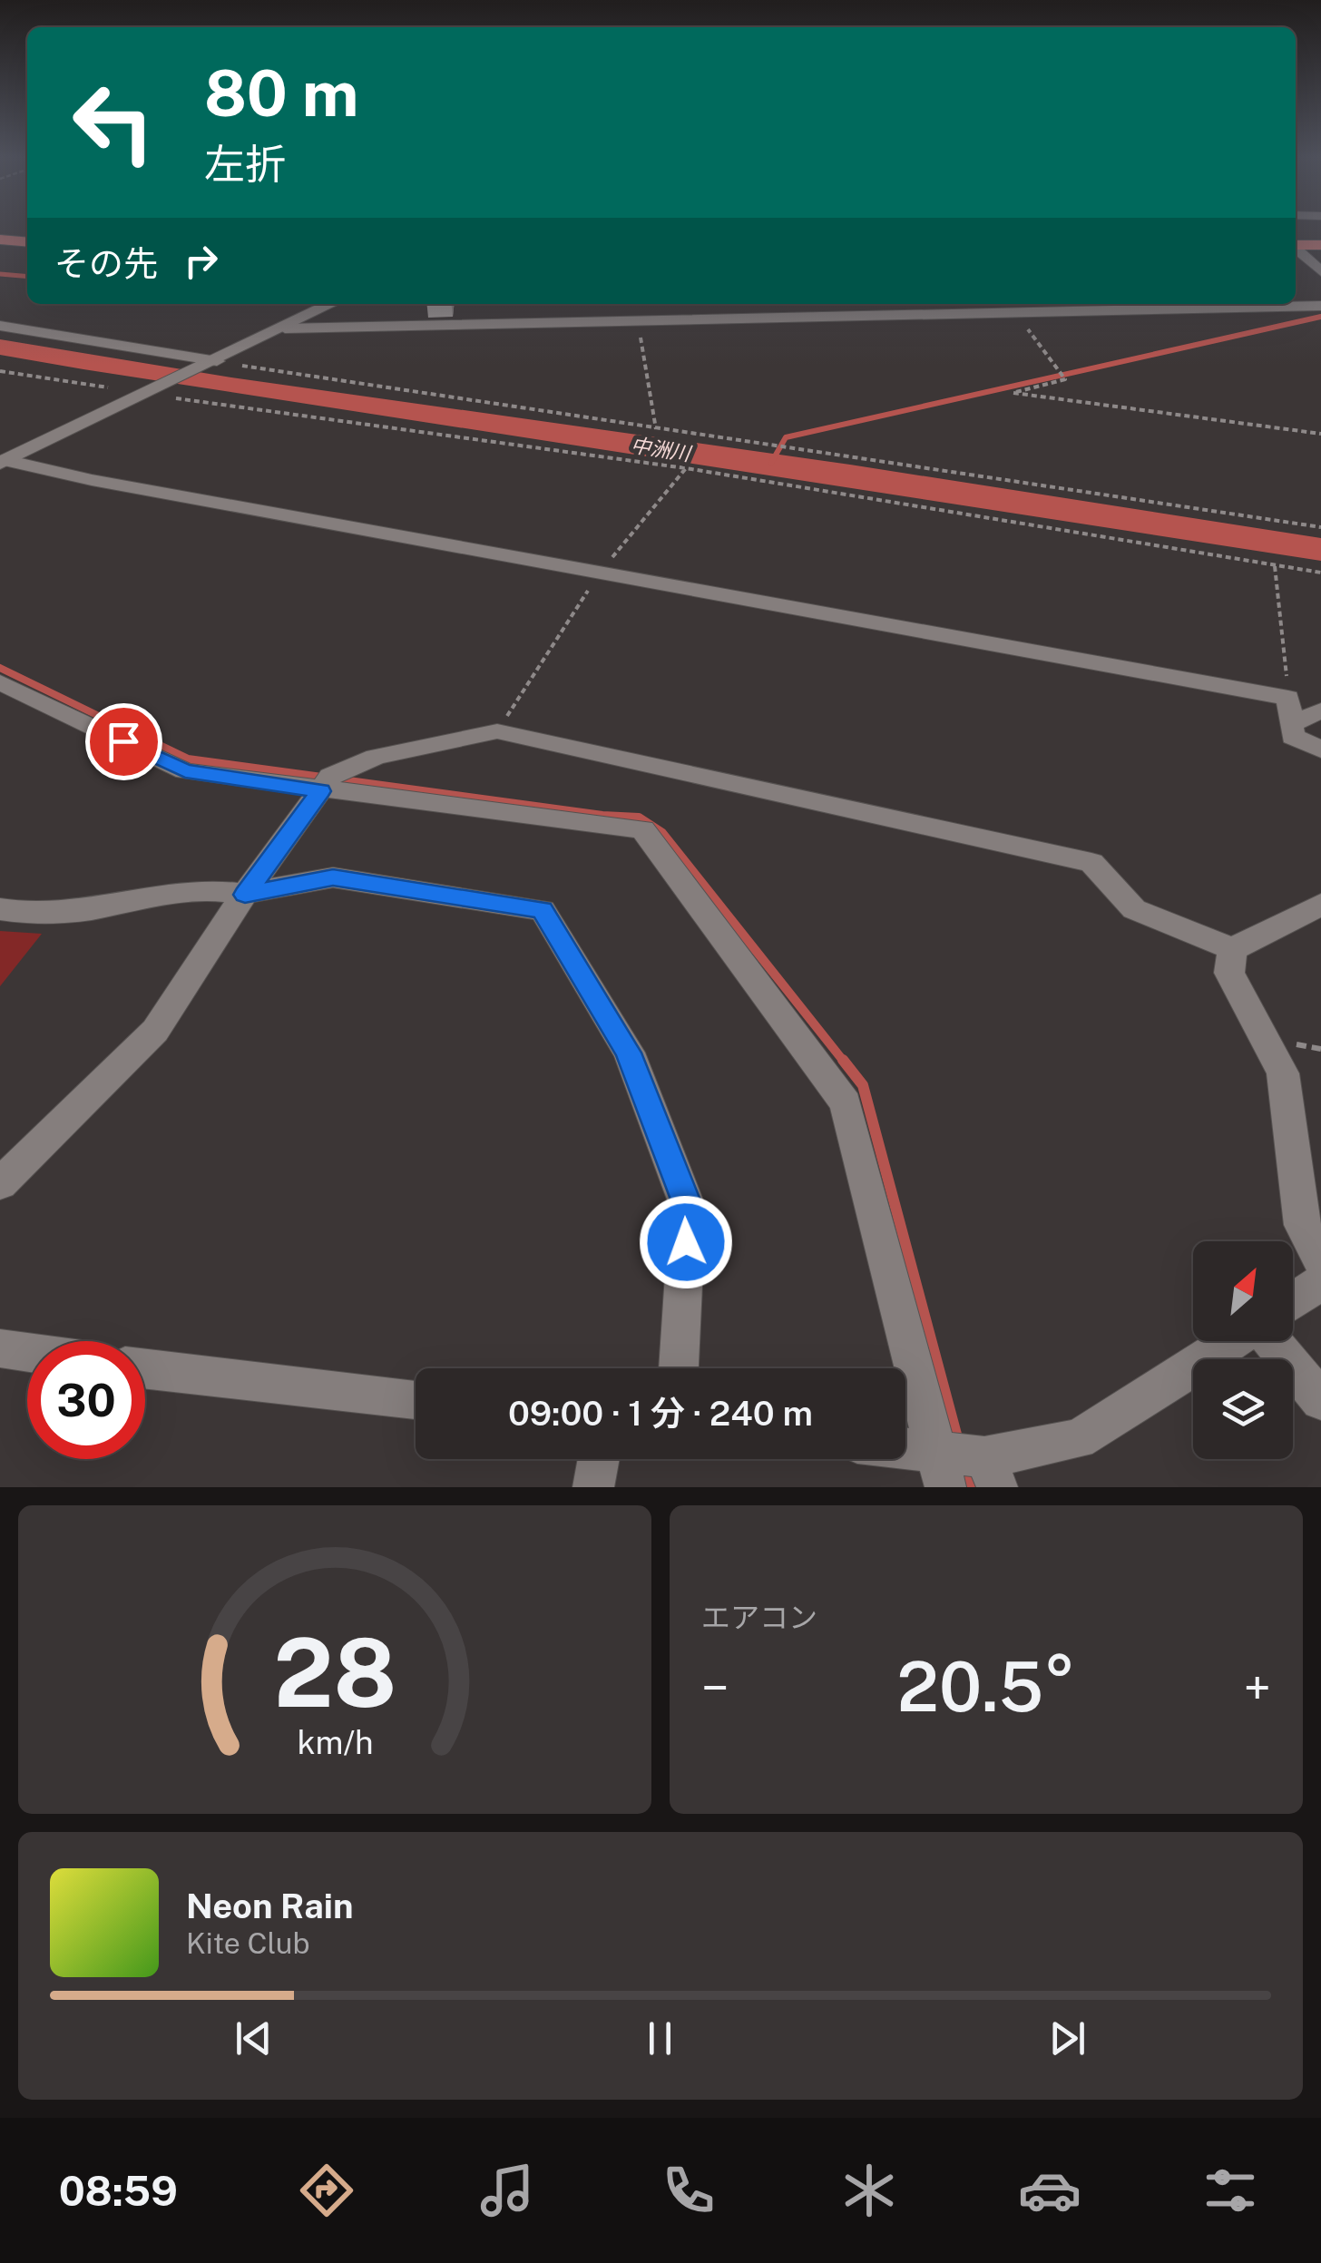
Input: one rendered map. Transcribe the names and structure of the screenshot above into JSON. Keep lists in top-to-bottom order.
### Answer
{
  "water": ["中洲川"],
  "north": "top right",
  "page": {
    "turn": ["80 m", "左折"],
    "then": "その先",
    "limit": "30",
    "trip": "09:00 · 1 分 · 240 m",
    "tile": "エアコン",
    "heat": ["−", "20.5°", "+"],
    "song": ["Neon Rain", "Kite Club"],
    "tabs": "08:59",
    "gauge": ["28", "km/h"]
  }
}
